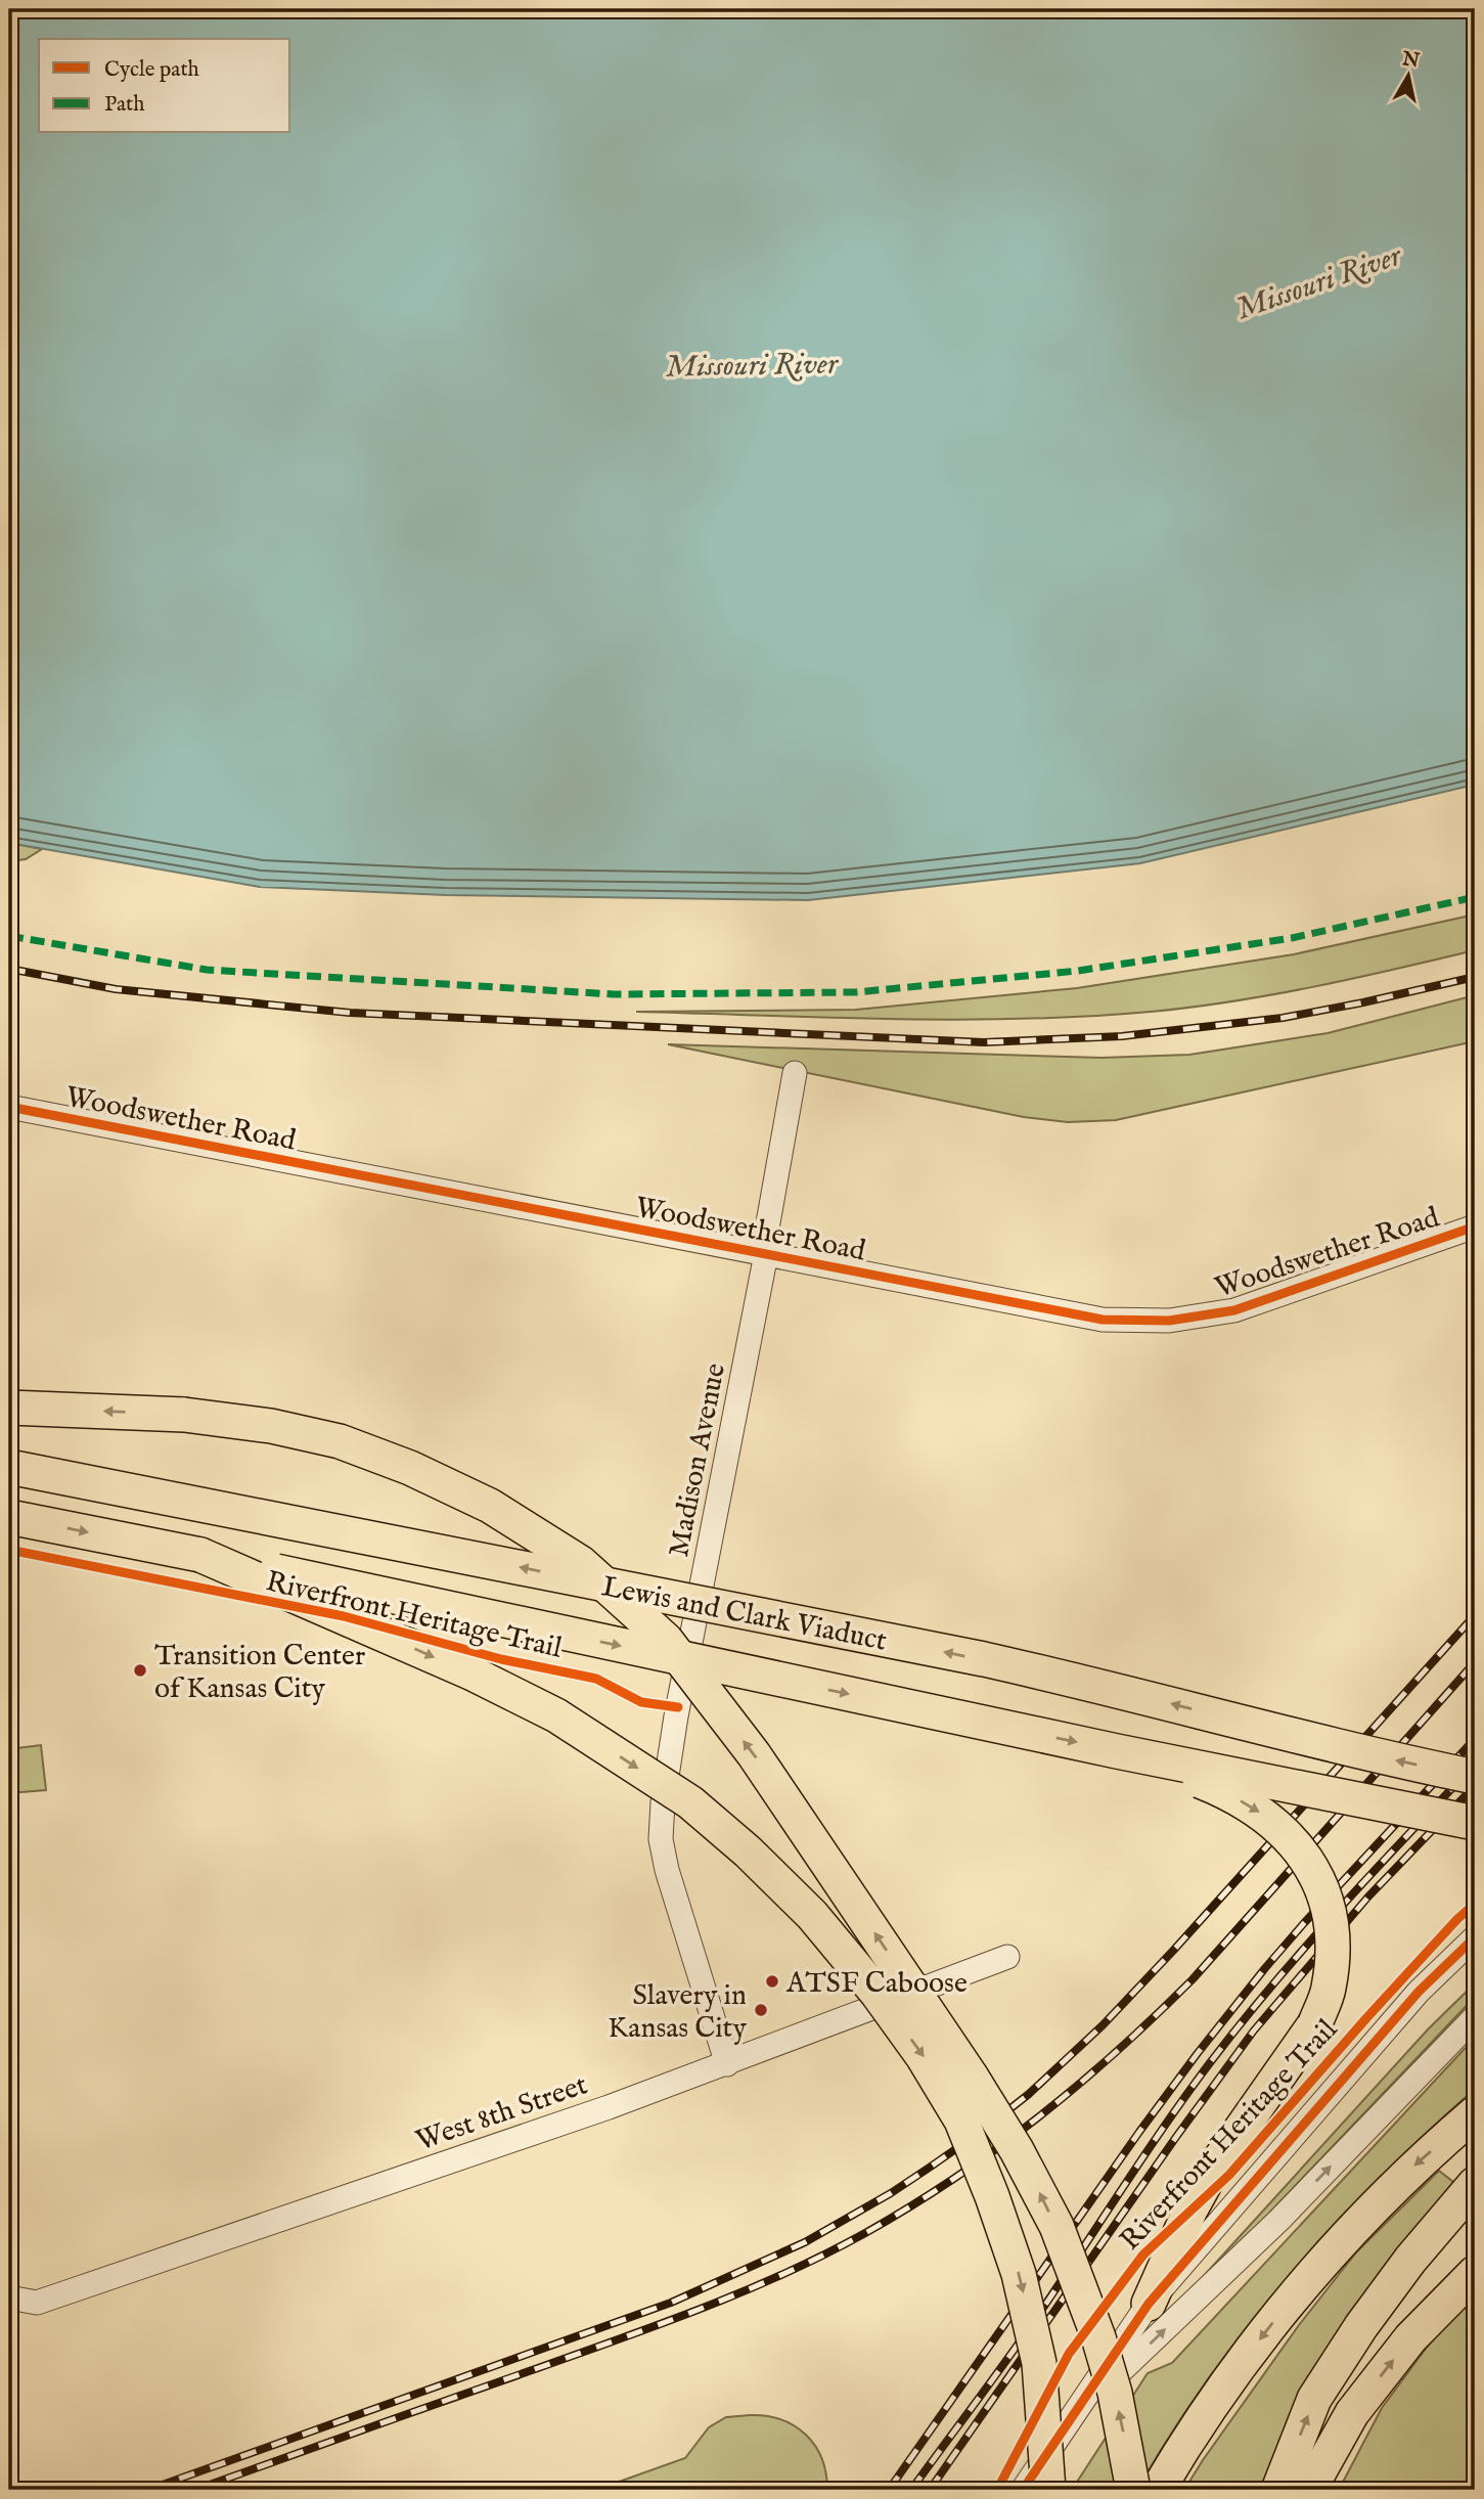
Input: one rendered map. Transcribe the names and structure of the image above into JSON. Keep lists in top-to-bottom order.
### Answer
{
  "streets": {
    "highway": ["Lewis and Clark Viaduct"],
    "street": ["Woodswether Road", "Madison Avenue", "West 8th Street"],
    "cycle path": ["Riverfront Heritage Trail"]
  },
  "crossings": [
    ["Woodswether Road", "Madison Avenue"],
    ["Madison Avenue", "West 8th Street"]
  ],
  "water": ["Missouri River"],
  "places": ["Transition Center of Kansas City", "ATSF Caboose", "Slavery in Kansas City"],
  "legend": ["Cycle path", "Path"],
  "north": "top"
}
